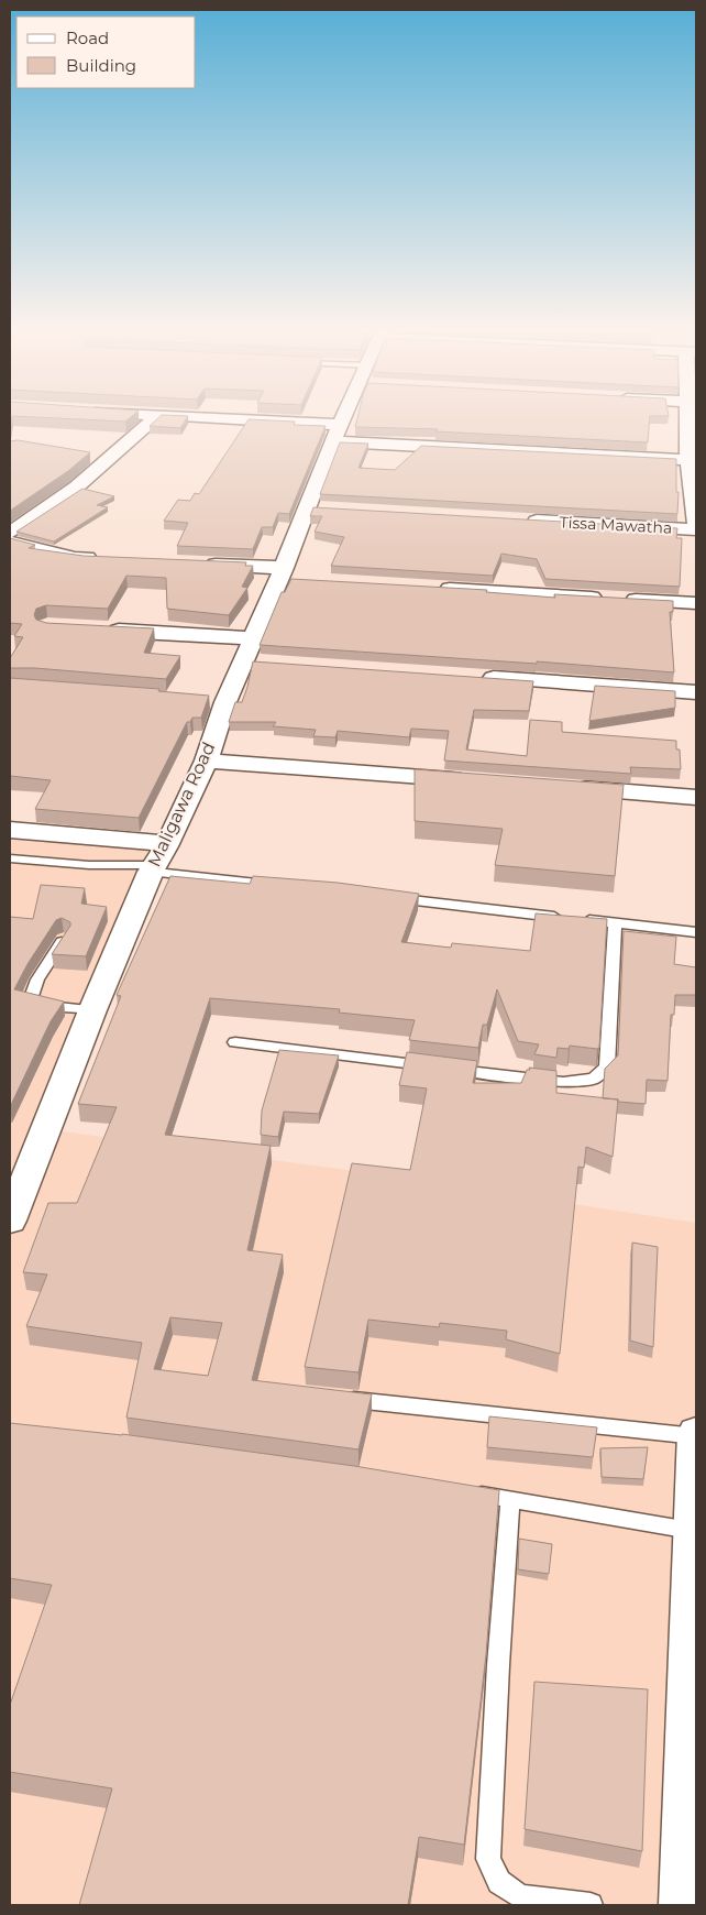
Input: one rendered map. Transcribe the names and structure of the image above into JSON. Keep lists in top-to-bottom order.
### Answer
{
  "streets": {
    "street": ["Tissa Mawatha", "Maligawa Road"]
  },
  "legend": ["Road", "Building"]
}
